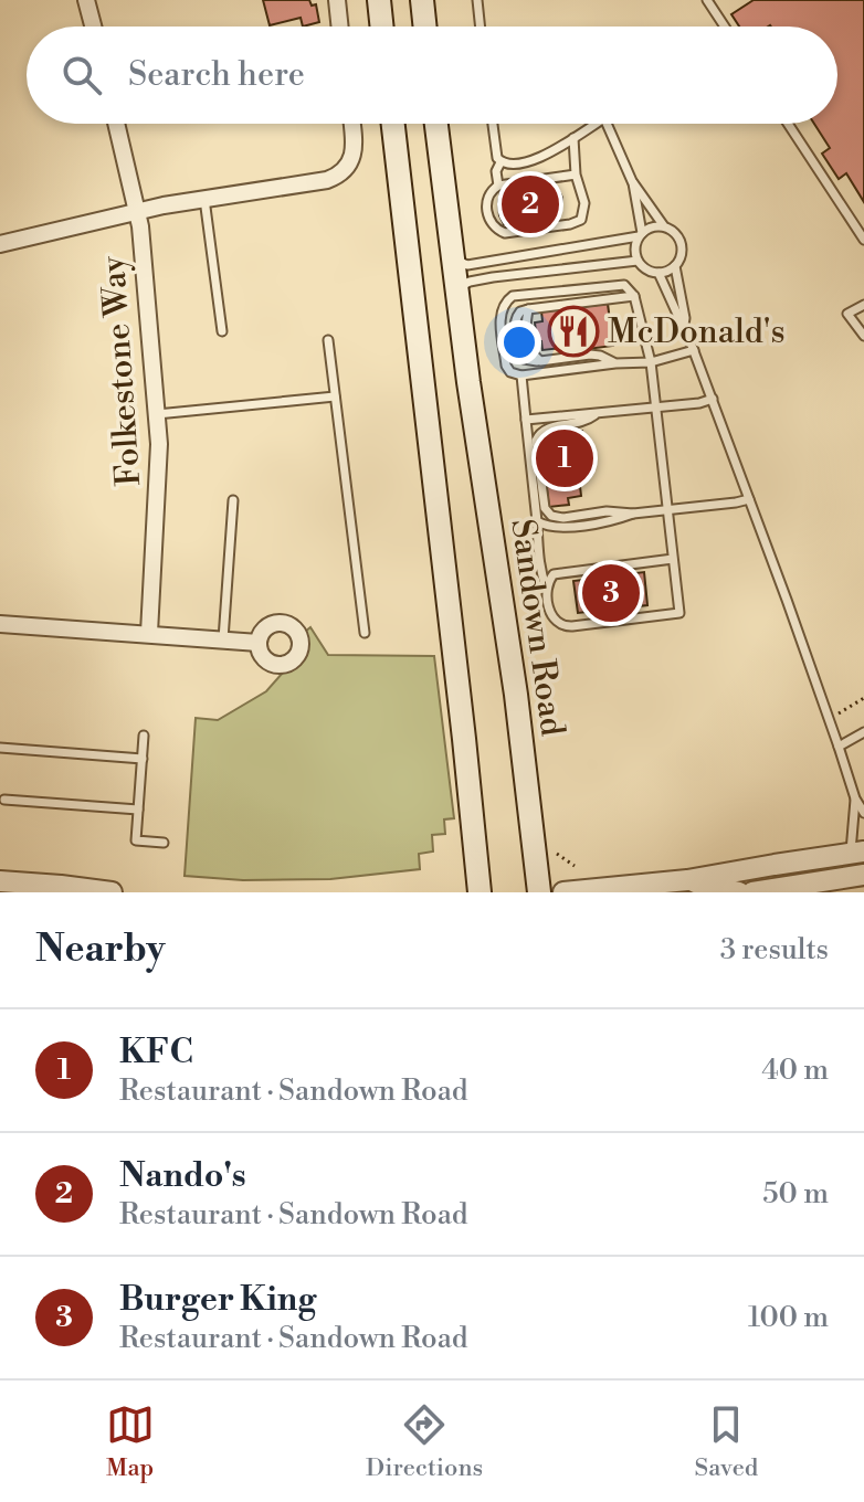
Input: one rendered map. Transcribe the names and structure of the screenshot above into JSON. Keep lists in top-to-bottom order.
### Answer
{
  "streets": {
    "main road": ["Sandown Road"],
    "street": ["Folkestone Way"]
  },
  "places": {
    "restaurant": ["McDonald's"]
  },
  "page": {
    "search": "Search here",
    "pins": ["2", "1", "3"],
    "heading": ["Nearby", "3 results"],
    "list": [
      {
        "mark": "1",
        "name": "KFC",
        "note": "Restaurant · Sandown Road",
        "value": "40 m"
      },
      {
        "mark": "2",
        "name": "Nando's",
        "note": "Restaurant · Sandown Road",
        "value": "50 m"
      },
      {
        "mark": "3",
        "name": "Burger King",
        "note": "Restaurant · Sandown Road",
        "value": "100 m"
      }
    ],
    "nav": ["Map", "Directions", "Saved"]
  }
}
